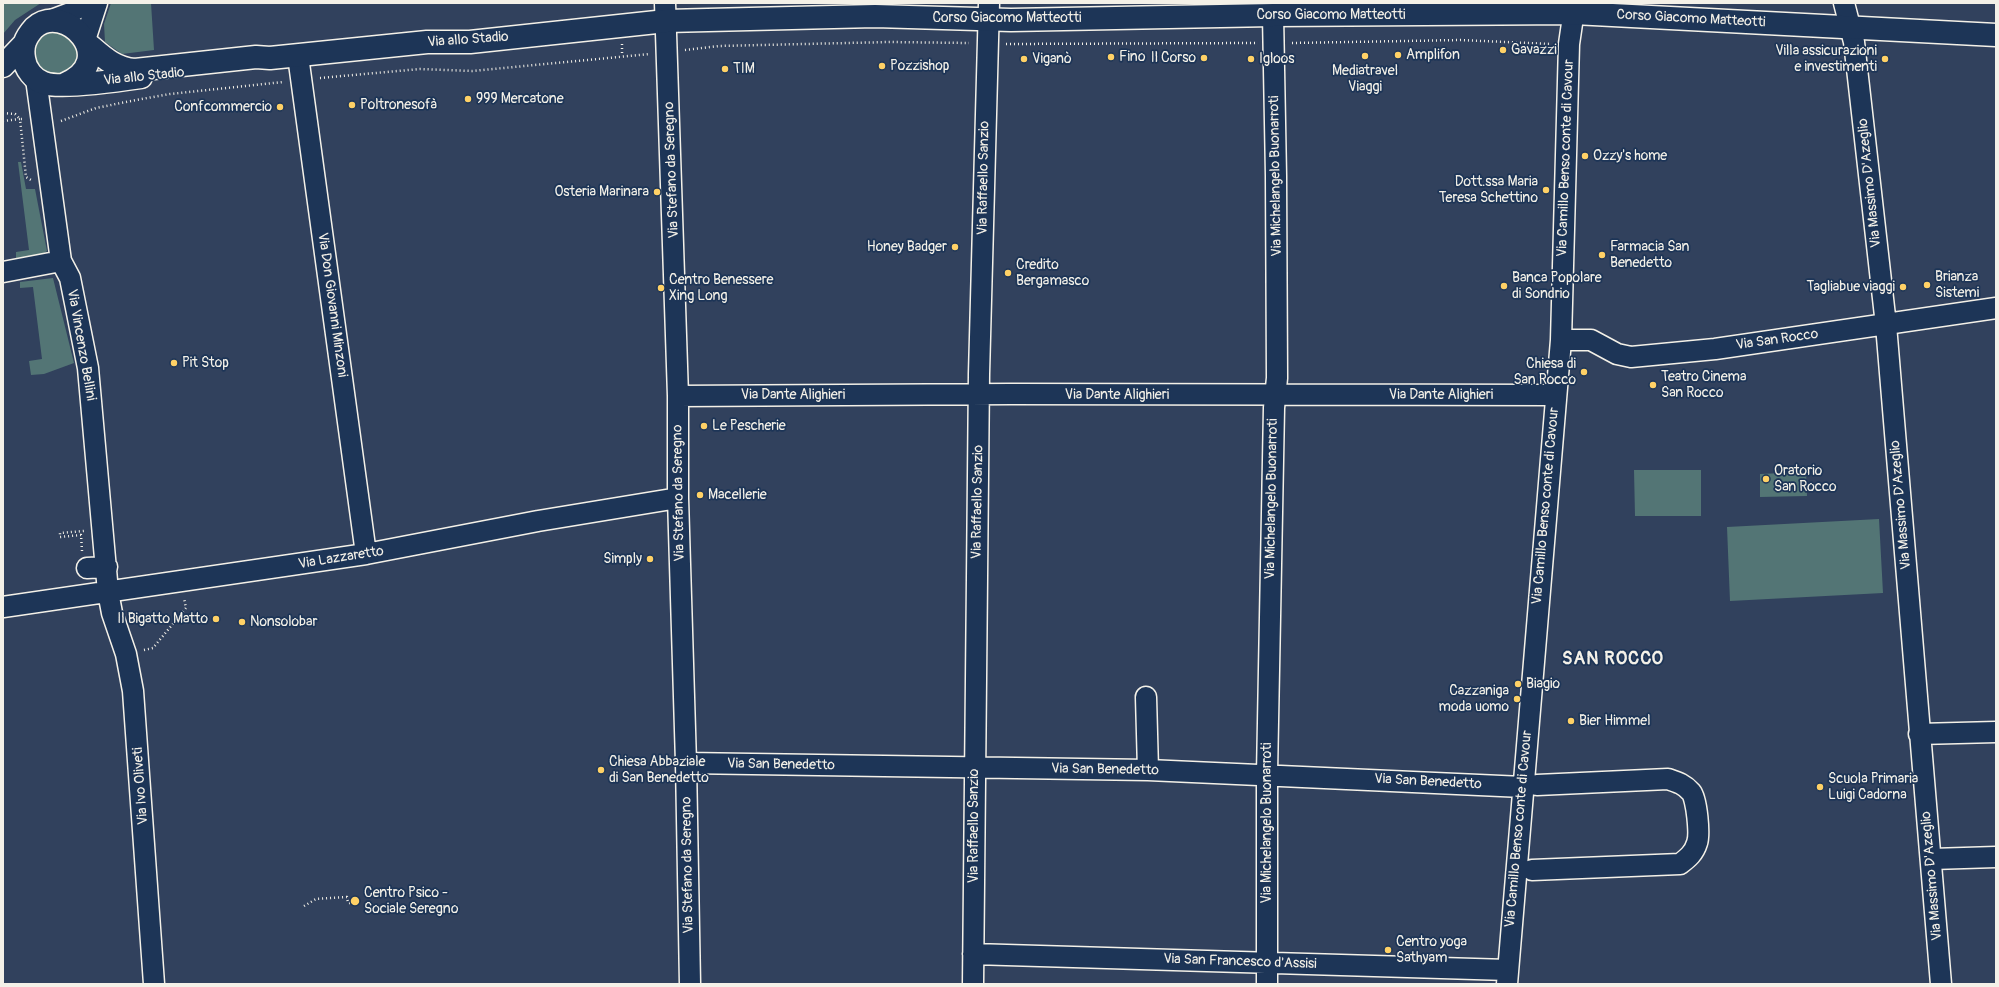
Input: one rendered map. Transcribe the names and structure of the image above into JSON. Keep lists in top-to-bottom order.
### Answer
{
  "streets": {
    "main road": ["Corso Giacomo Matteotti", "Via allo Stadio"],
    "street": [
      "Via Camillo Benso conte di Cavour",
      "Via Stefano da Seregno",
      "Via Michelangelo Buonarroti",
      "Via Raffaello Sanzio",
      "Via Massimo D'Azeglio",
      "Via Don Giovanni Minzoni",
      "Via San Rocco",
      "Via Vincenzo Bellini",
      "Via Dante Alighieri",
      "Via Lazzaretto",
      "Via San Benedetto",
      "Via Ivo Oliveti",
      "Via San Francesco d'Assisi"
    ]
  },
  "crossings": [
    ["Corso Giacomo Matteotti", "Via allo Stadio"],
    ["Corso Giacomo Matteotti", "Via Camillo Benso conte di Cavour"],
    ["Corso Giacomo Matteotti", "Via Stefano da Seregno"],
    ["Corso Giacomo Matteotti", "Via Michelangelo Buonarroti"],
    ["Corso Giacomo Matteotti", "Via Raffaello Sanzio"],
    ["Corso Giacomo Matteotti", "Via Massimo D'Azeglio"],
    ["Via allo Stadio", "Via Stefano da Seregno"],
    ["Via allo Stadio", "Via Don Giovanni Minzoni"],
    ["Via allo Stadio", "Via Vincenzo Bellini"],
    ["Via Camillo Benso conte di Cavour", "Via San Rocco"],
    ["Via Camillo Benso conte di Cavour", "Via Dante Alighieri"],
    ["Via Camillo Benso conte di Cavour", "Via San Benedetto"],
    ["Via Camillo Benso conte di Cavour", "Via San Francesco d'Assisi"],
    ["Via Stefano da Seregno", "Via Dante Alighieri"],
    ["Via Stefano da Seregno", "Via Lazzaretto"],
    ["Via Stefano da Seregno", "Via San Benedetto"],
    ["Via Michelangelo Buonarroti", "Via Dante Alighieri"],
    ["Via Michelangelo Buonarroti", "Via San Benedetto"],
    ["Via Michelangelo Buonarroti", "Via San Francesco d'Assisi"],
    ["Via Raffaello Sanzio", "Via Dante Alighieri"],
    ["Via Raffaello Sanzio", "Via San Benedetto"],
    ["Via Raffaello Sanzio", "Via San Francesco d'Assisi"],
    ["Via Massimo D'Azeglio", "Via San Rocco"],
    ["Via Don Giovanni Minzoni", "Via Lazzaretto"],
    ["Via Vincenzo Bellini", "Via Lazzaretto"],
    ["Via Vincenzo Bellini", "Via Ivo Oliveti"],
    ["Via Lazzaretto", "Via Ivo Oliveti"]
  ],
  "districts": ["SAN ROCCO"],
  "places": [
    "Gavazzi",
    "Amplifon",
    "Mediatravel Viaggi",
    "Fino",
    "Il Corso",
    "Viganò",
    "Igloos",
    "Villa assicurazioni e investimenti",
    "Pozzishop",
    "TIM",
    "999 Mercatone",
    "Poltronesofà",
    "Confcommercio",
    "Ozzy's home",
    "Dott.ssa Maria Teresa Schettino",
    "Osteria Marinara",
    "Honey Badger",
    "Farmacia San Benedetto",
    "Credito Bergamasco",
    "Brianza Sistemi",
    "Banca Popolare di Sondrio",
    "Tagliabue viaggi",
    "Centro Benessere Xing Long",
    "Pit Stop",
    "Chiesa di San Rocco",
    "Teatro Cinema San Rocco",
    "Le Pescherie",
    "Oratorio San Rocco",
    "Macellerie",
    "Simply",
    "Il Bigatto Matto",
    "Nonsolobar",
    "Biagio",
    "Cazzaniga moda uomo",
    "Bier Himmel",
    "Chiesa Abbaziale di San Benedetto",
    "Scuola Primaria Luigi Cadorna",
    "Centro Psico - Sociale Seregno",
    "Centro yoga Sathyam"
  ]
}
